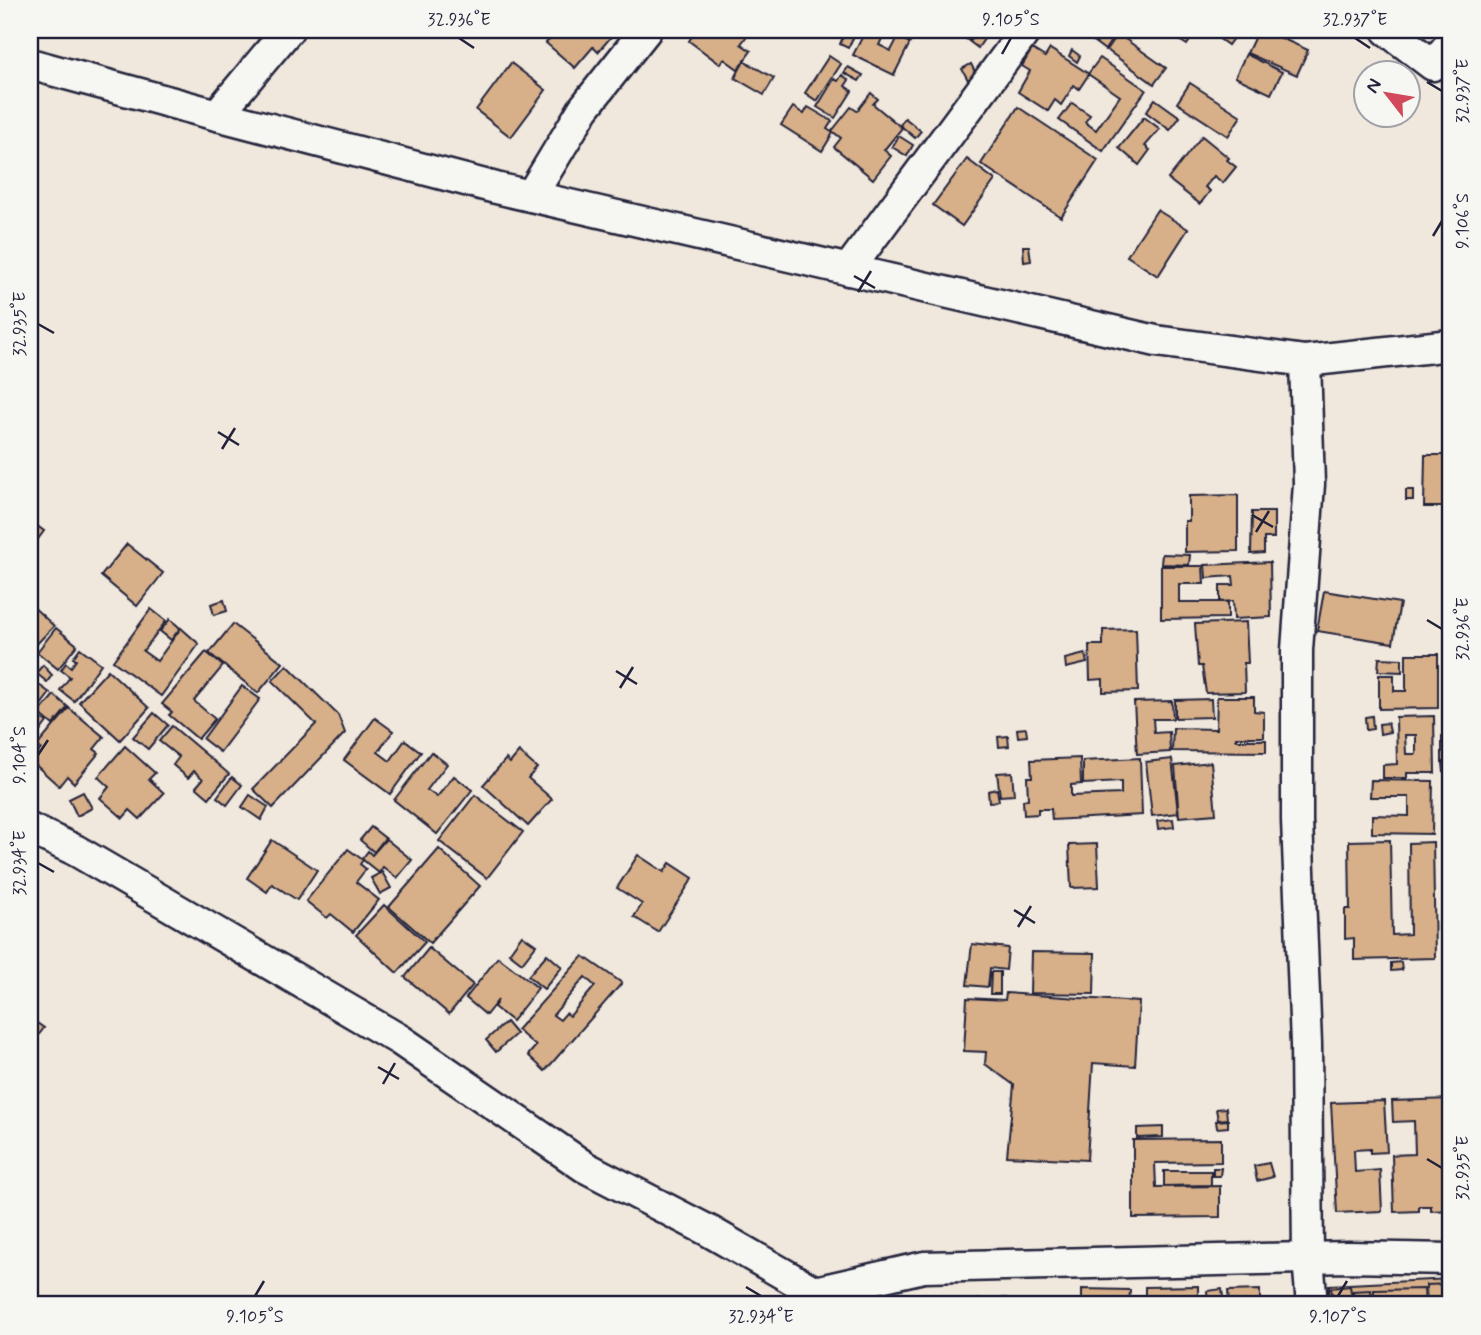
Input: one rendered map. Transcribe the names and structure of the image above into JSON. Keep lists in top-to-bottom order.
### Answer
{
  "north": "top left",
  "coordinates": [
    "32.936°E",
    "9.105°S",
    "32.937°E",
    "9.106°S",
    "32.935°E",
    "9.104°S",
    "32.934°E",
    "9.107°S"
  ]
}
